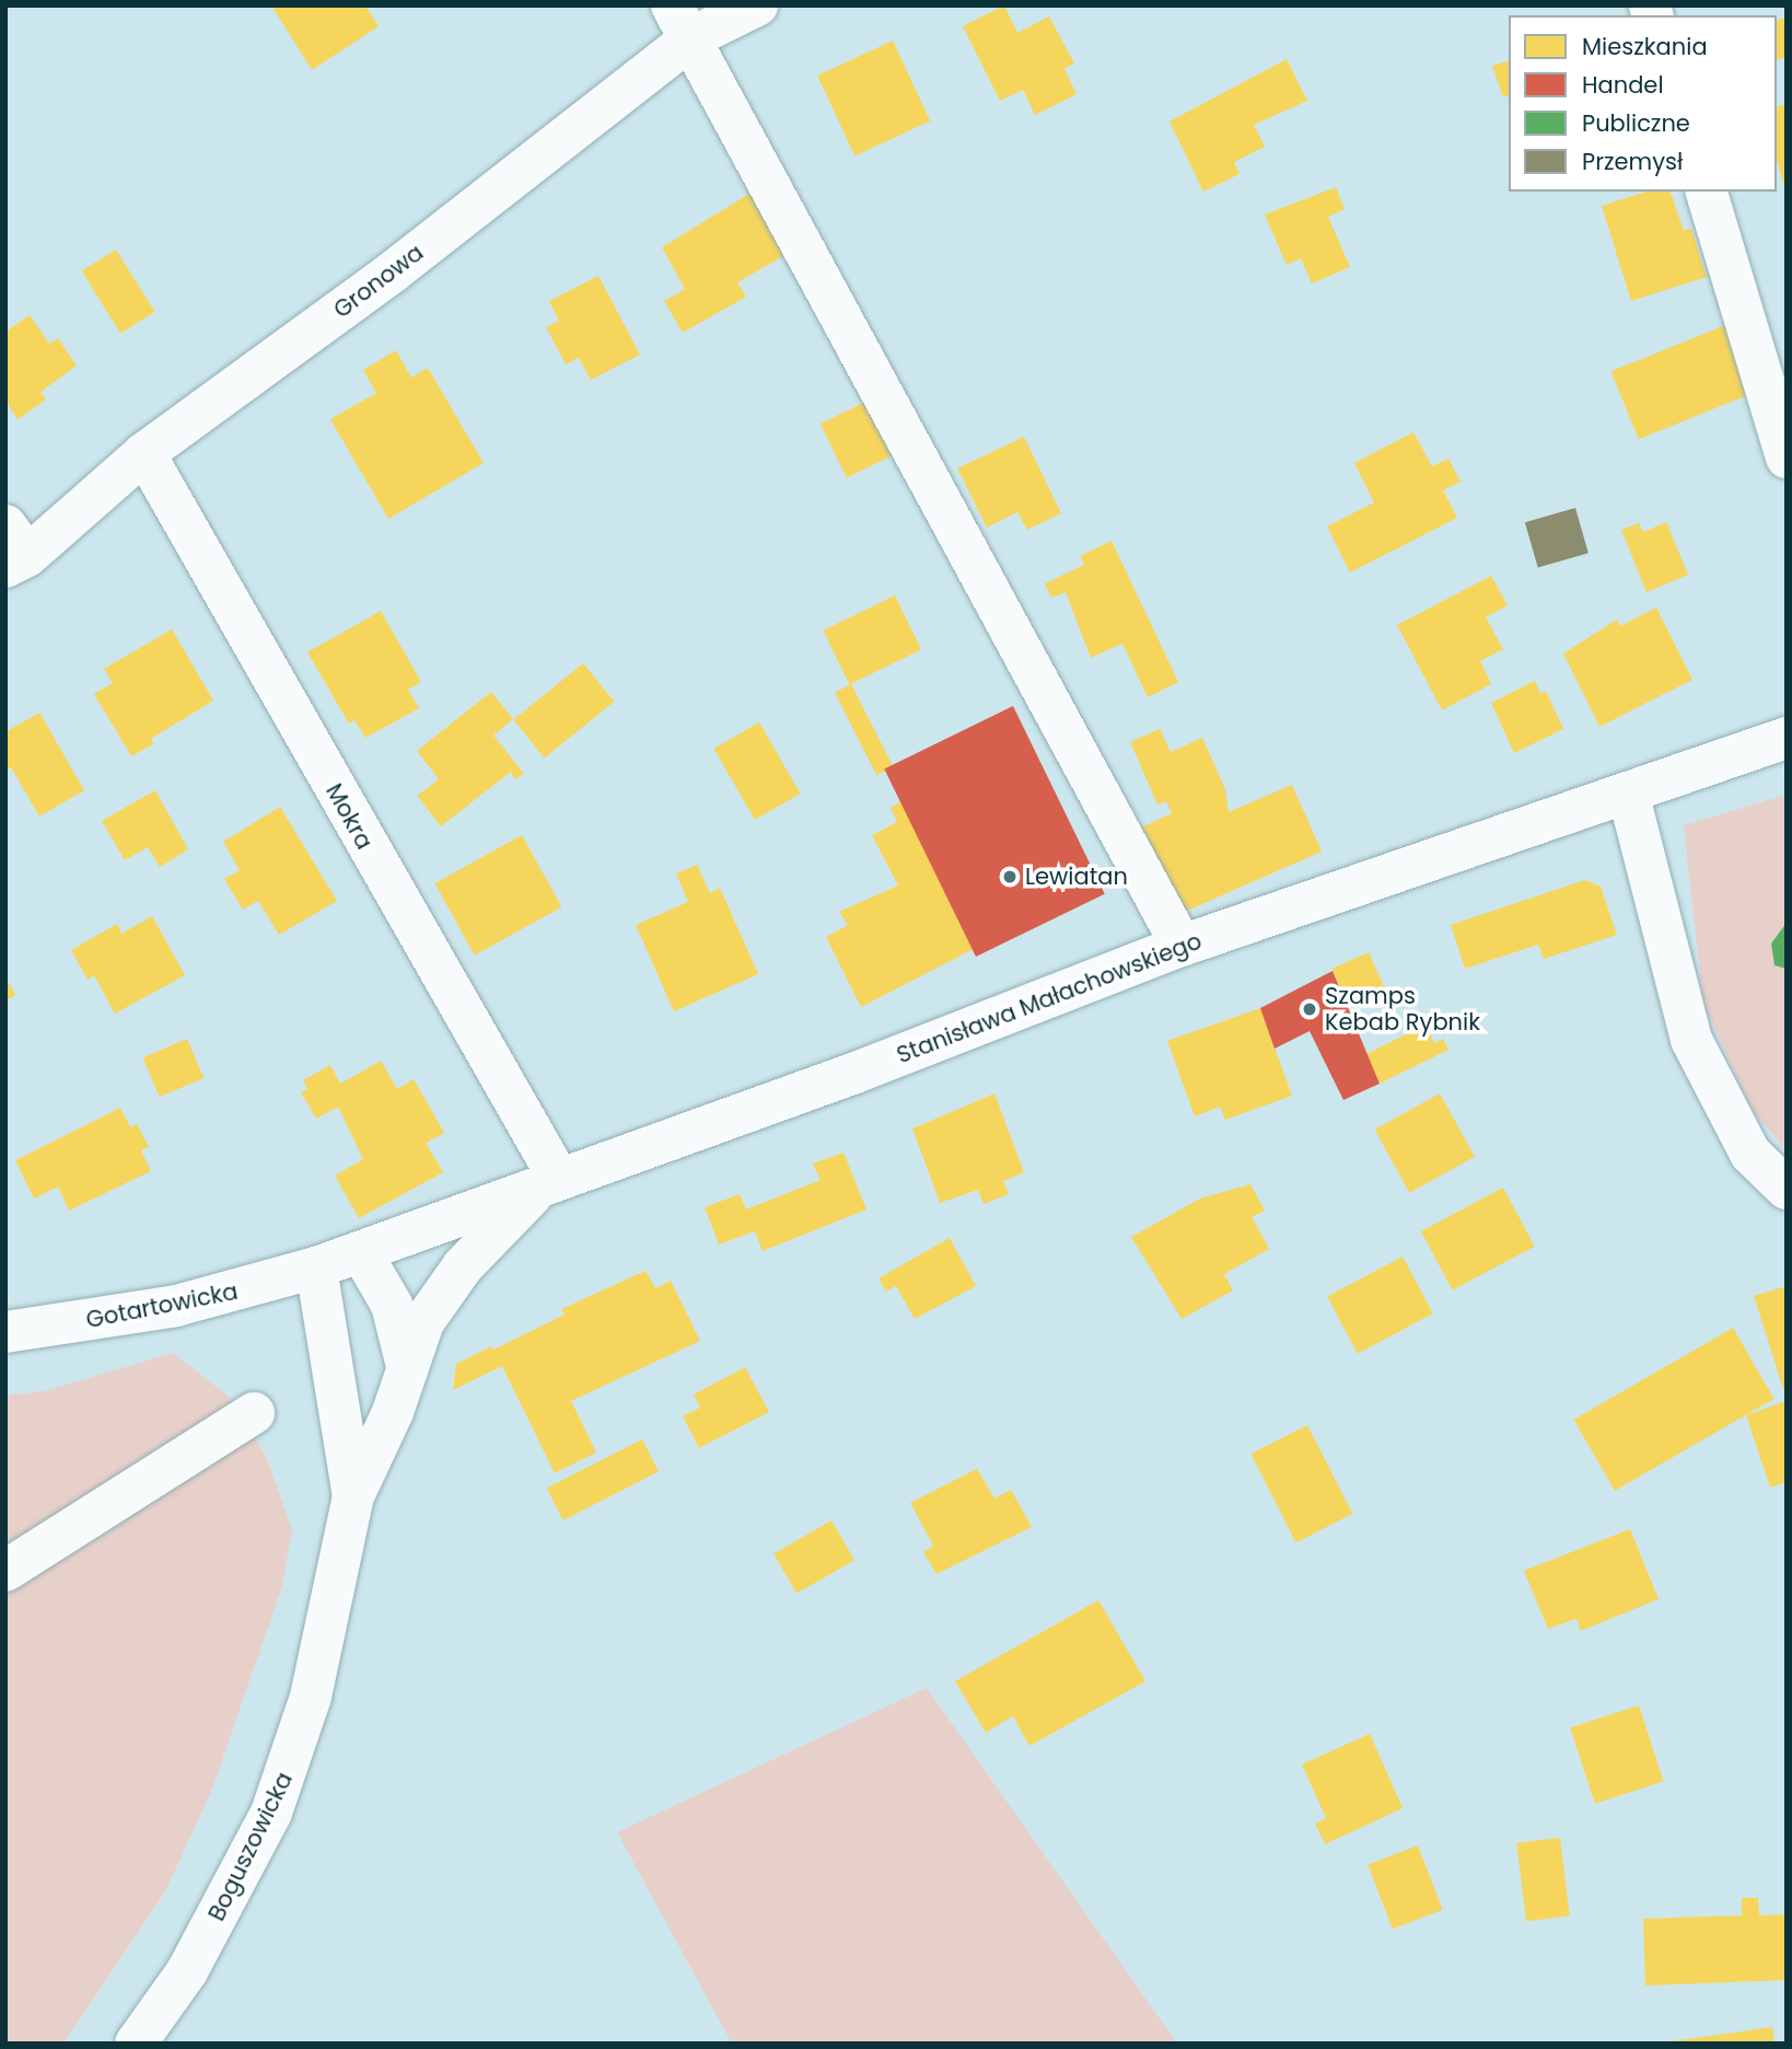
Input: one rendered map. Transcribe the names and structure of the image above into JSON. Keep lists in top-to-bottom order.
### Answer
{
  "streets": {
    "street": [
      "Gronowa",
      "Mokra",
      "Stanisława Małachowskiego",
      "Gotartowicka",
      "Boguszowicka"
    ]
  },
  "crossings": [
    ["Gronowa", "Mokra"],
    ["Mokra", "Stanisława Małachowskiego"],
    ["Mokra", "Boguszowicka"],
    ["Stanisława Małachowskiego", "Gotartowicka"],
    ["Stanisława Małachowskiego", "Boguszowicka"],
    ["Gotartowicka", "Boguszowicka"]
  ],
  "places": ["Lewiatan", "Szamps Kebab Rybnik"],
  "legend": [
    "Mieszkania",
    "Handel",
    "Publiczne",
    "Przemysł"
  ]
}
